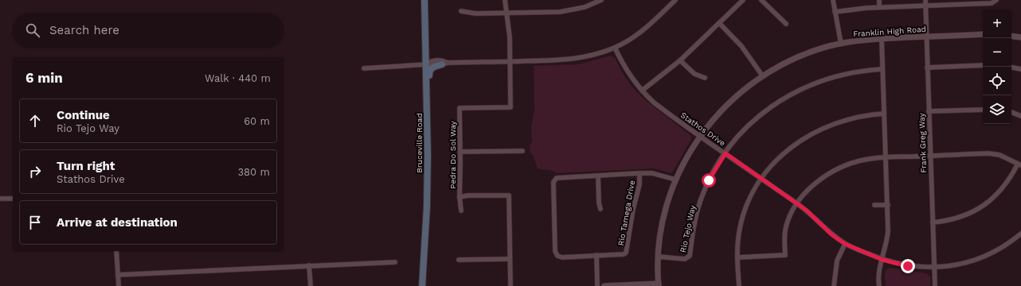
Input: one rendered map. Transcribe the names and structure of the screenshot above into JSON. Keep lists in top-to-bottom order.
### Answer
{
  "streets": {
    "main road": ["Bruceville Road"],
    "street": [
      "Franklin High Road",
      "Stathos Drive",
      "Frank Greg Way",
      "Pedra Do Sol Way",
      "Rio Tamega Drive",
      "Rio Tejo Way"
    ]
  },
  "crossings": [
    ["Franklin High Road", "Stathos Drive"],
    ["Franklin High Road", "Frank Greg Way"],
    ["Franklin High Road", "Rio Tamega Drive"],
    ["Franklin High Road", "Rio Tejo Way"],
    ["Stathos Drive", "Frank Greg Way"],
    ["Stathos Drive", "Rio Tejo Way"]
  ],
  "page": {
    "map_buttons": ["+", "−"],
    "search": "Search here",
    "heading": ["6 min", "Walk · 440 m"],
    "list": [
      ["Continue", "Rio Tejo Way", "60 m"],
      ["Turn right", "Stathos Drive", "380 m"],
      "Arrive at destination"
    ]
  }
}
